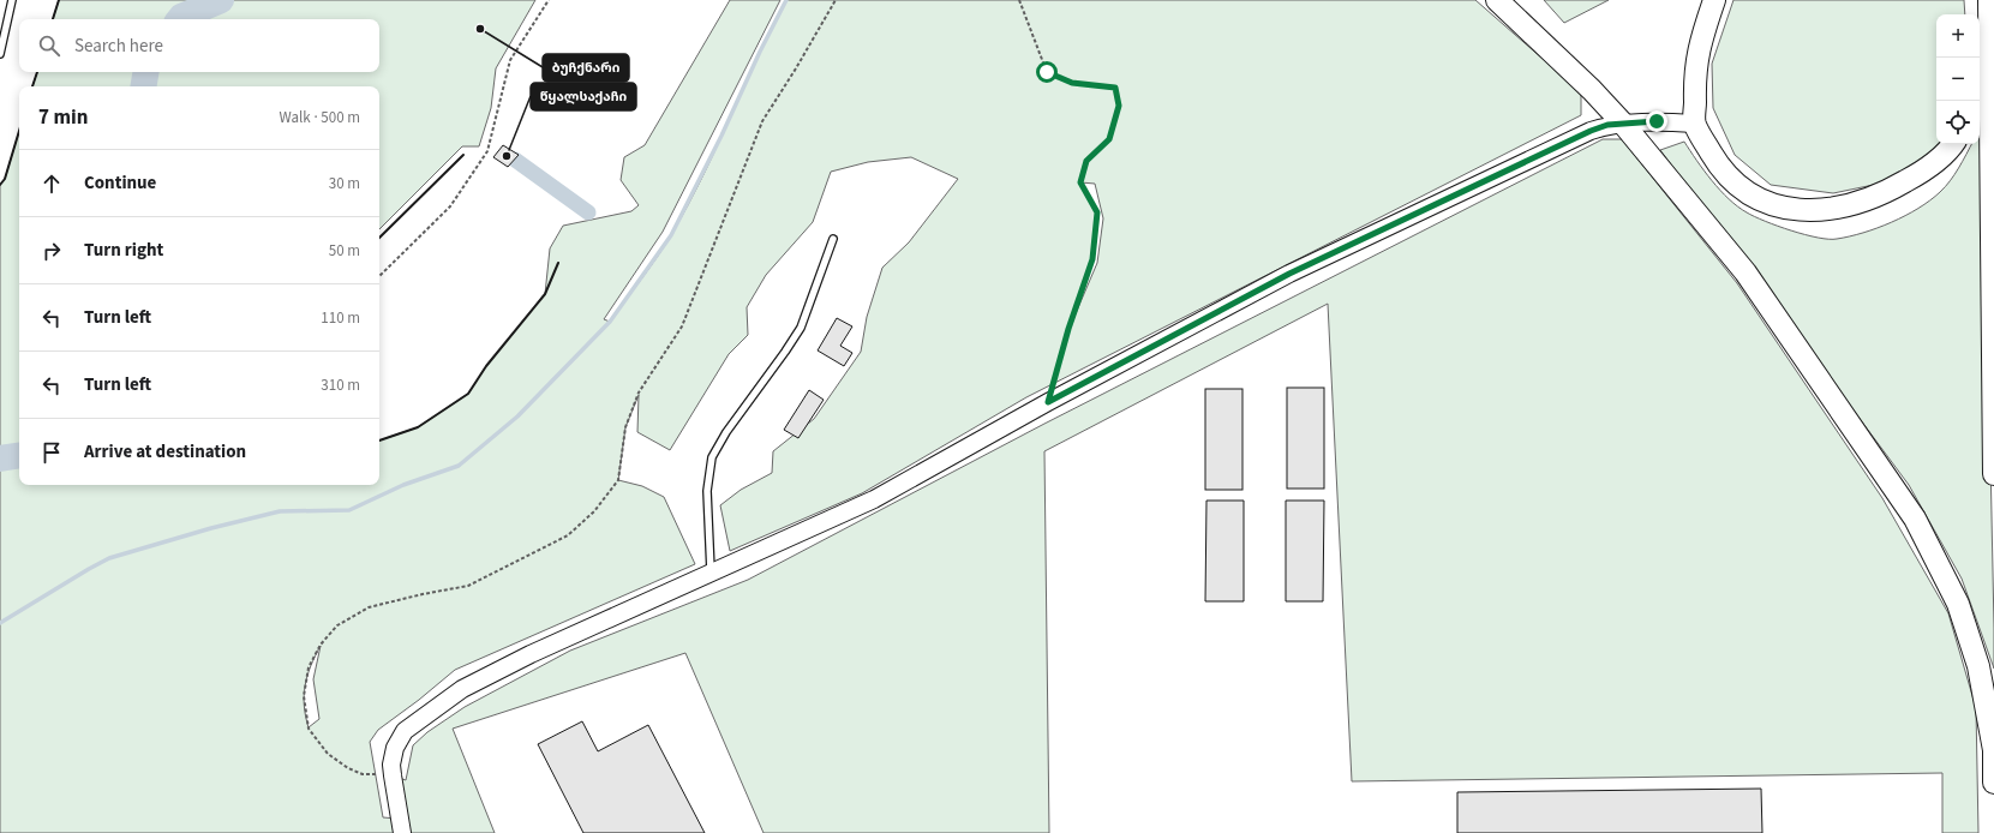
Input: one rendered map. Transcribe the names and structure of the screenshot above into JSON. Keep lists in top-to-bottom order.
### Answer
{
  "places": ["ბუჩქნარი", "წყალსაქაჩი"],
  "page": {
    "map_buttons": ["+", "−"],
    "search": "Search here",
    "heading": ["7 min", "Walk · 500 m"],
    "list": [
      ["Continue", "30 m"],
      ["Turn right", "50 m"],
      ["Turn left", "110 m"],
      ["Turn left", "310 m"],
      "Arrive at destination"
    ]
  }
}
